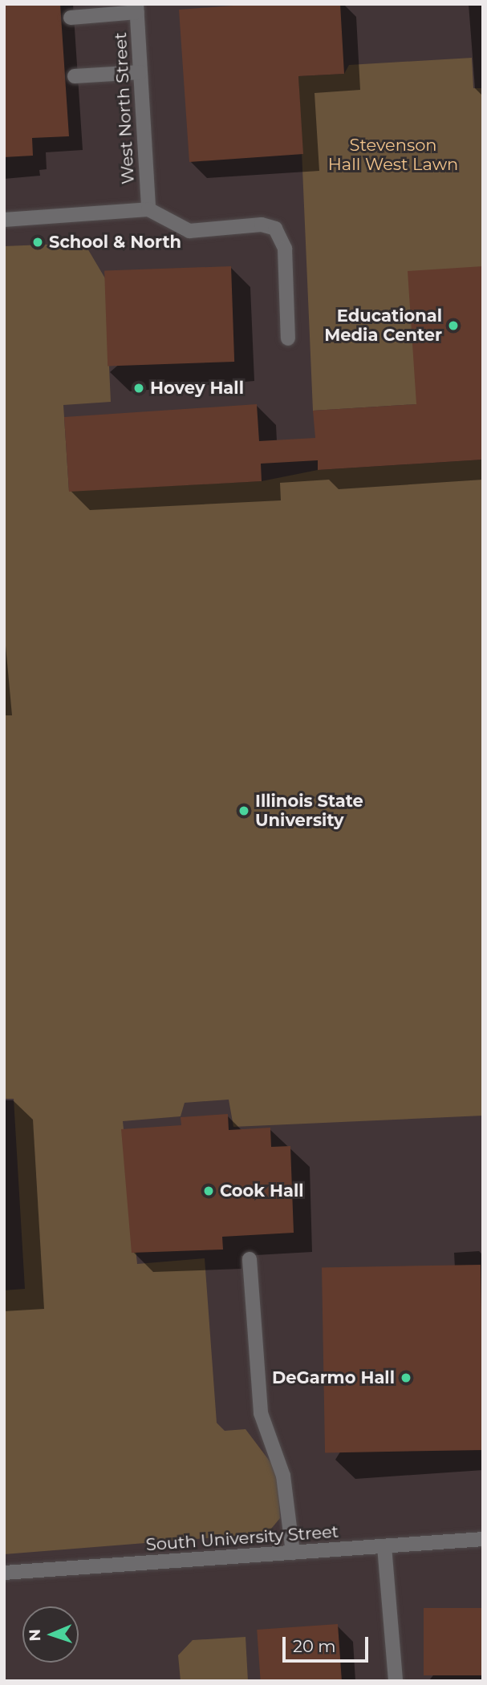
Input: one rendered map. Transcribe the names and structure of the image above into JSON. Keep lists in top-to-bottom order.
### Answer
{
  "streets": {
    "street": ["West North Street", "South University Street"]
  },
  "parks": ["Stevenson Hall West Lawn"],
  "places": [
    "School & North",
    "Educational Media Center",
    "Hovey Hall",
    "Illinois State University",
    "Cook Hall",
    "DeGarmo Hall"
  ],
  "scale_bar": "20 m",
  "north": "left"
}
